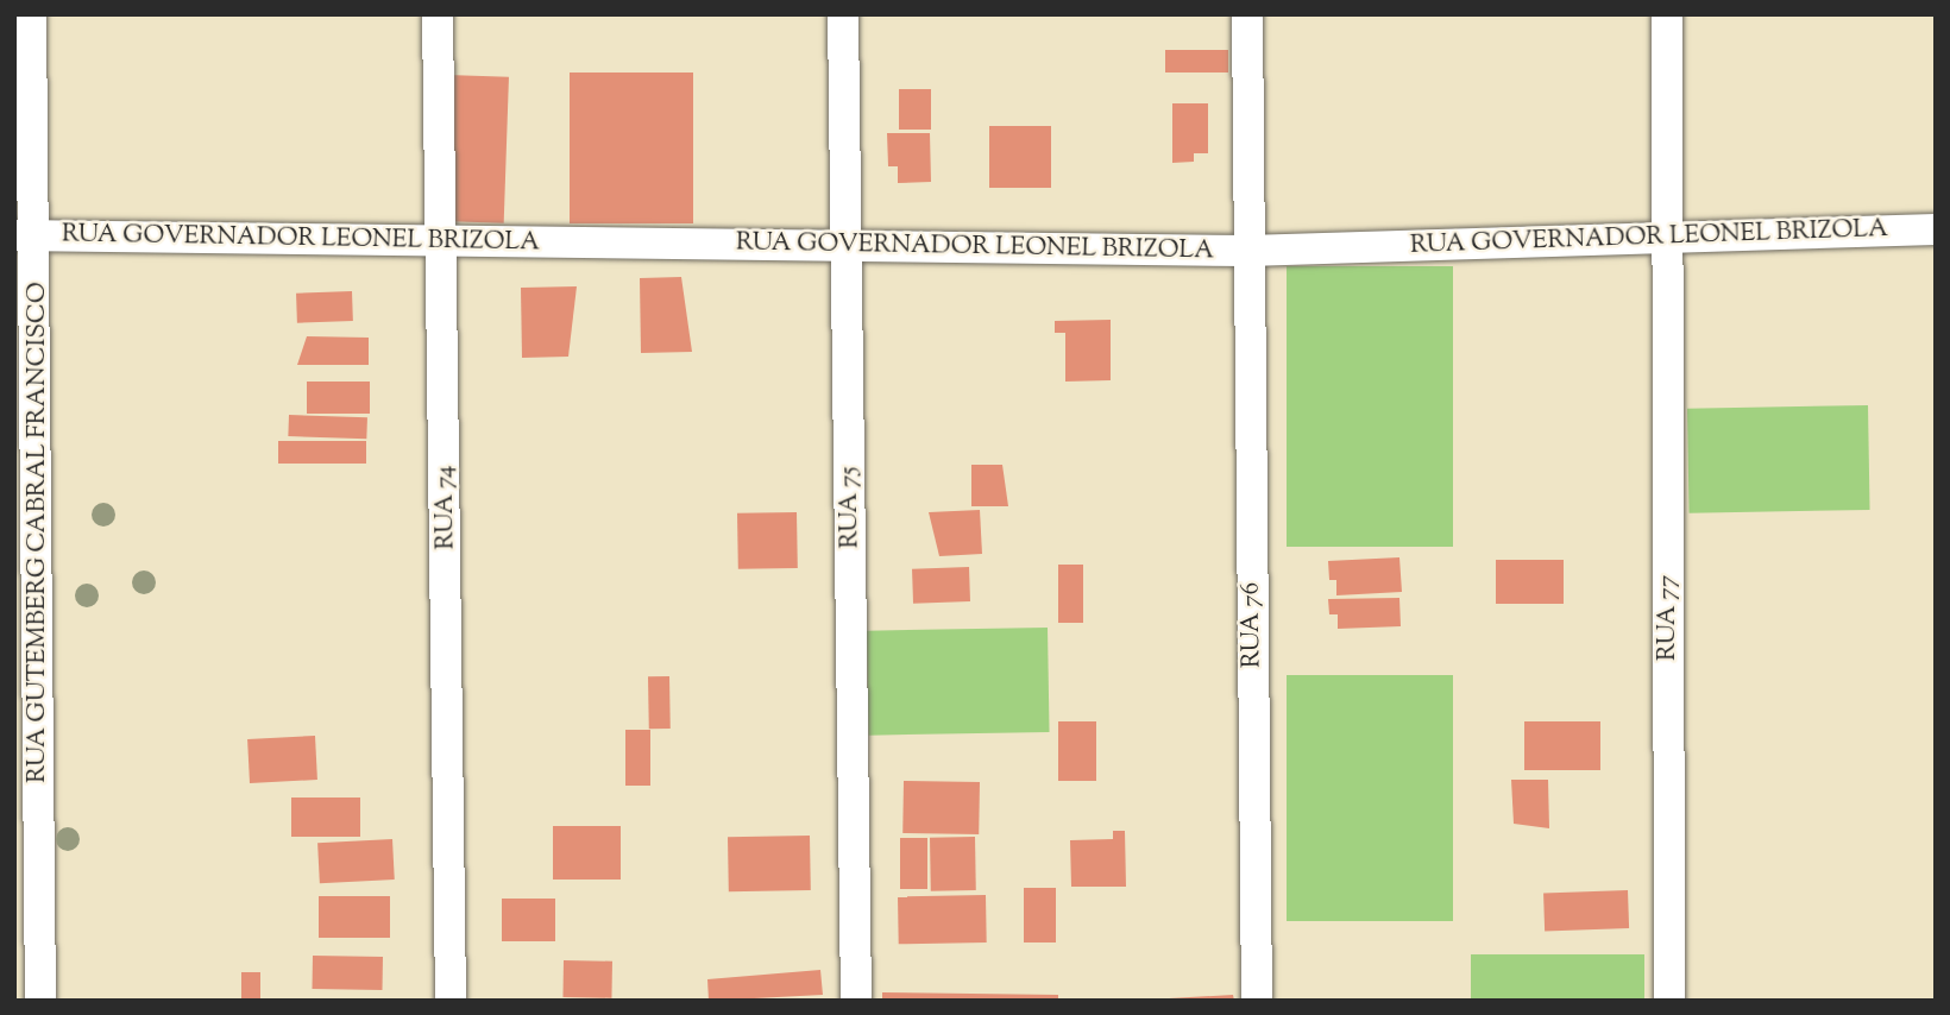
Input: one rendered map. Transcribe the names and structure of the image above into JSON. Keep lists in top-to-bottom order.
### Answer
{
  "streets": {
    "street": [
      "RUA GOVERNADOR LEONEL BRIZOLA",
      "RUA 74",
      "RUA 75",
      "RUA GUTEMBERG CABRAL FRANCISCO",
      "RUA 77",
      "RUA 76"
    ]
  },
  "crossings": [
    ["RUA GOVERNADOR LEONEL BRIZOLA", "RUA 74"],
    ["RUA GOVERNADOR LEONEL BRIZOLA", "RUA 75"],
    ["RUA GOVERNADOR LEONEL BRIZOLA", "RUA GUTEMBERG CABRAL FRANCISCO"],
    ["RUA GOVERNADOR LEONEL BRIZOLA", "RUA 77"],
    ["RUA GOVERNADOR LEONEL BRIZOLA", "RUA 76"]
  ]
}
